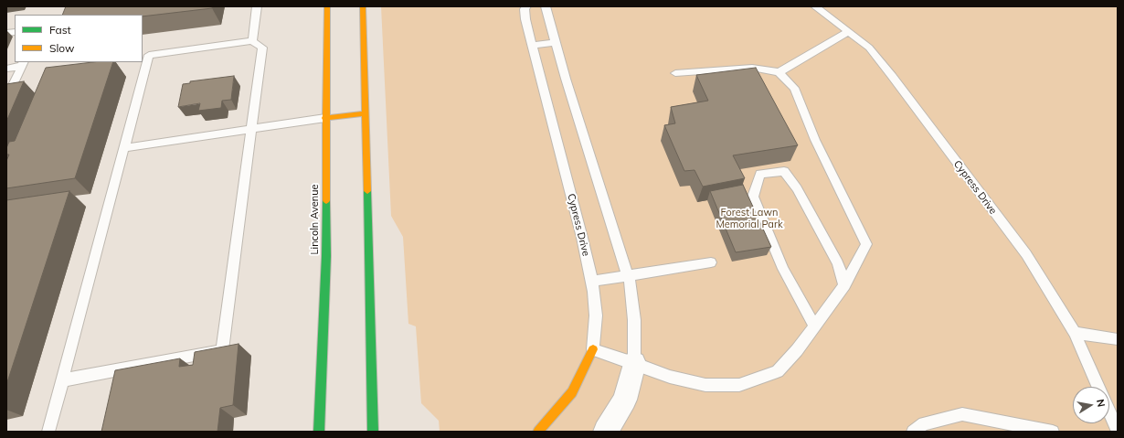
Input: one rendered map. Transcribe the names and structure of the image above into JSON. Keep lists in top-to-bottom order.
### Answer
{
  "streets": {
    "main road": ["Cypress Drive", "Lincoln Avenue"]
  },
  "parks": ["Forest Lawn Memorial Park"],
  "legend": ["Fast", "Slow"],
  "north": "right"
}
